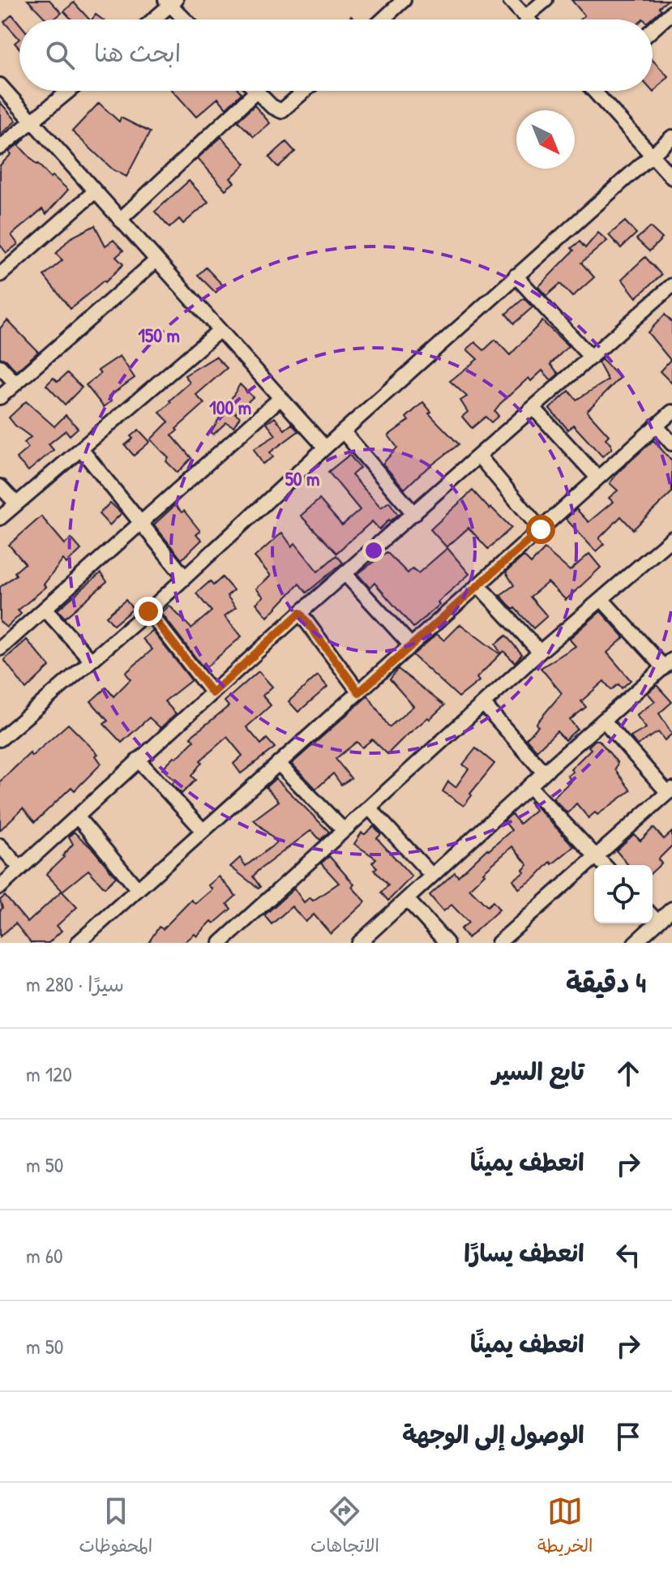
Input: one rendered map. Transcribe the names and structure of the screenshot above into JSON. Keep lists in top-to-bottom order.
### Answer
{
  "north": "bottom right",
  "page": {
    "search": "ابحث هنا",
    "heading": ["4 دقيقة", "سيرًا · 280 m"],
    "list": [
      ["تابع السير", "120 m"],
      ["انعطف يمينًا", "50 m"],
      ["انعطف يسارًا", "60 m"],
      ["انعطف يمينًا", "50 m"],
      "الوصول إلى الوجهة"
    ],
    "nav": ["الخريطة", "الاتجاهات", "المحفوظات"]
  },
  "rings": ["150 m", "100 m", "50 m"]
}
